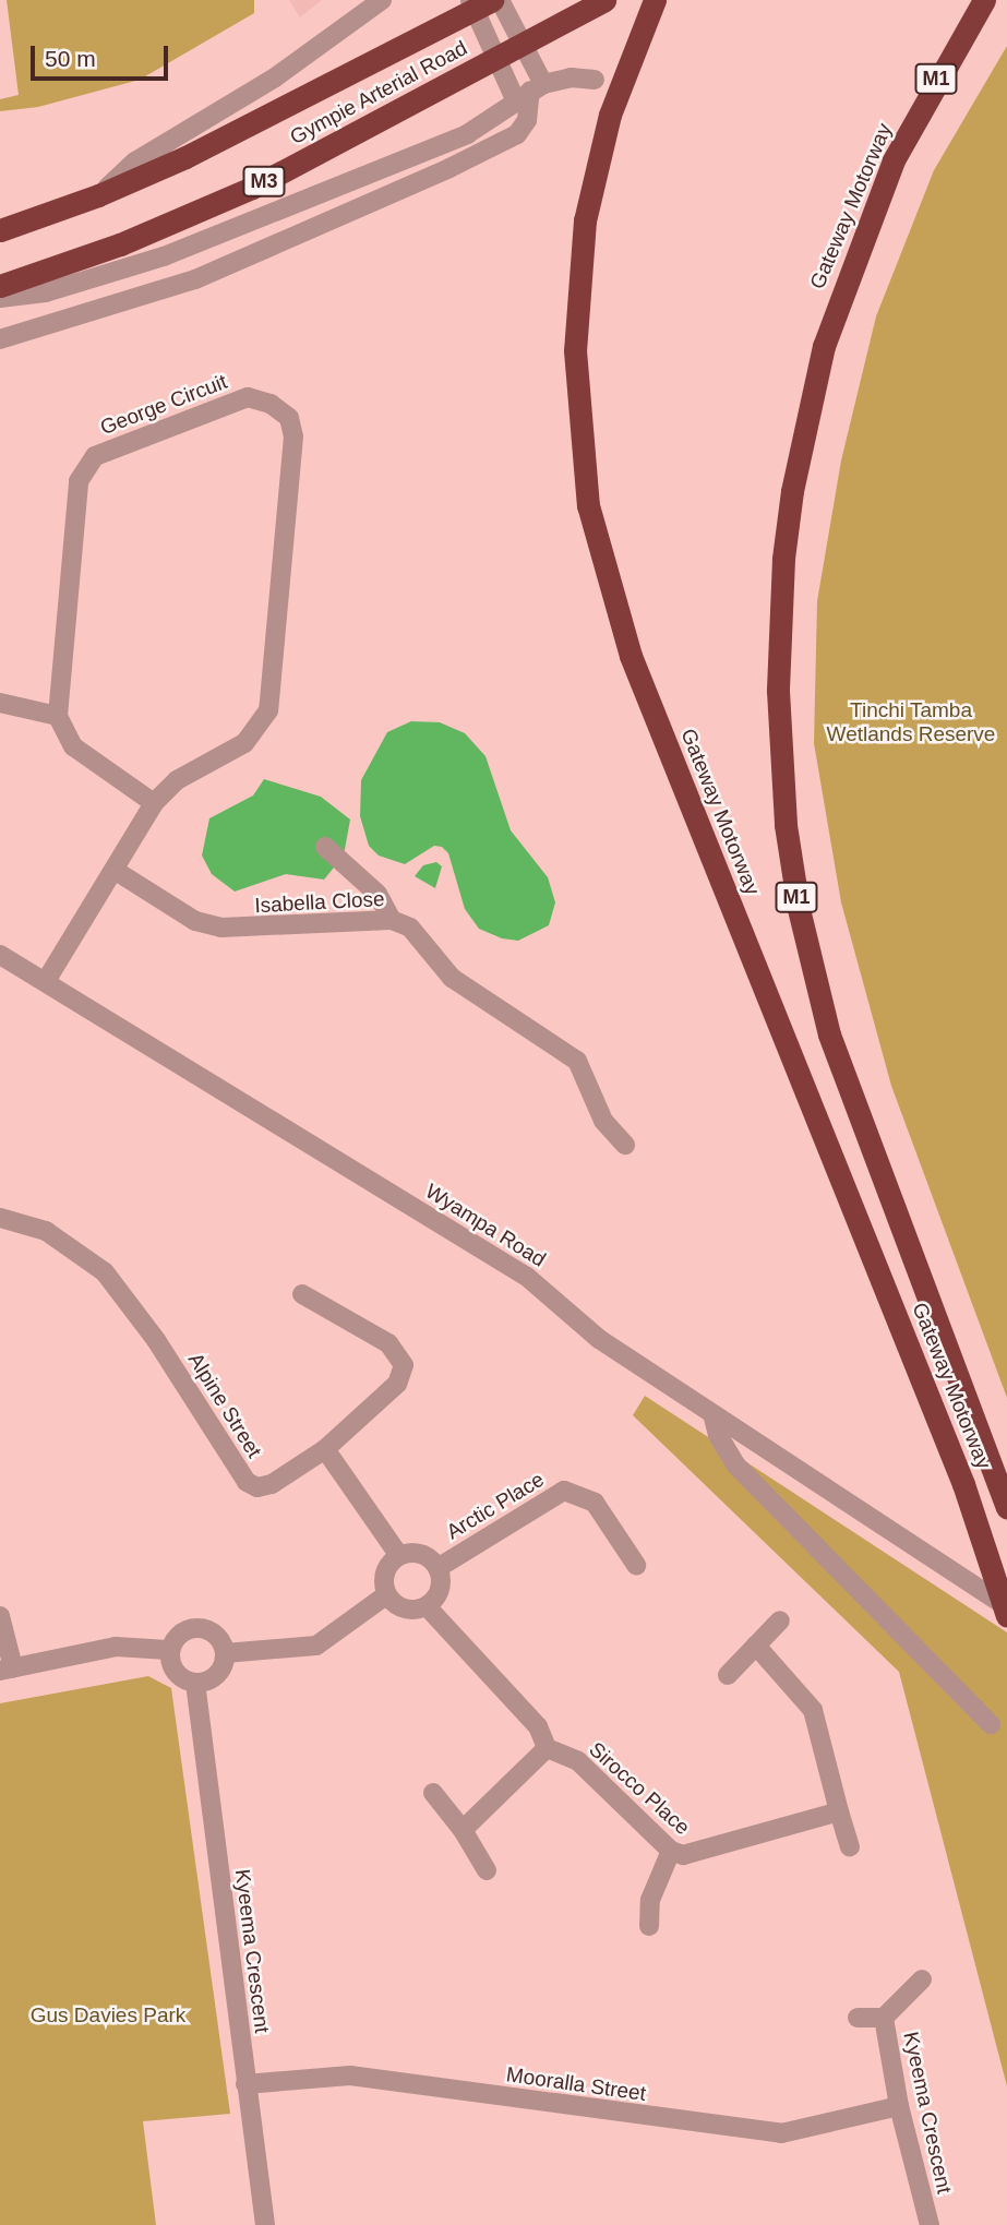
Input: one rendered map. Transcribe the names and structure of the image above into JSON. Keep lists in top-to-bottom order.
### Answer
{
  "streets": {
    "highway": [
      "M1",
      "Gympie Arterial Road",
      "M3",
      "Gateway Motorway"
    ],
    "street": [
      "George Circuit",
      "Isabella Close",
      "Wyampa Road",
      "Alpine Street",
      "Arctic Place",
      "Sirocco Place",
      "Kyeema Crescent",
      "Mooralla Street"
    ]
  },
  "crossings": [
    ["George Circuit", "Isabella Close"],
    ["George Circuit", "Wyampa Road"],
    ["Kyeema Crescent", "Mooralla Street"]
  ],
  "parks": ["Tinchi Tamba Wetlands Reserve", "Gus Davies Park"],
  "scale_bar": "50 m"
}
